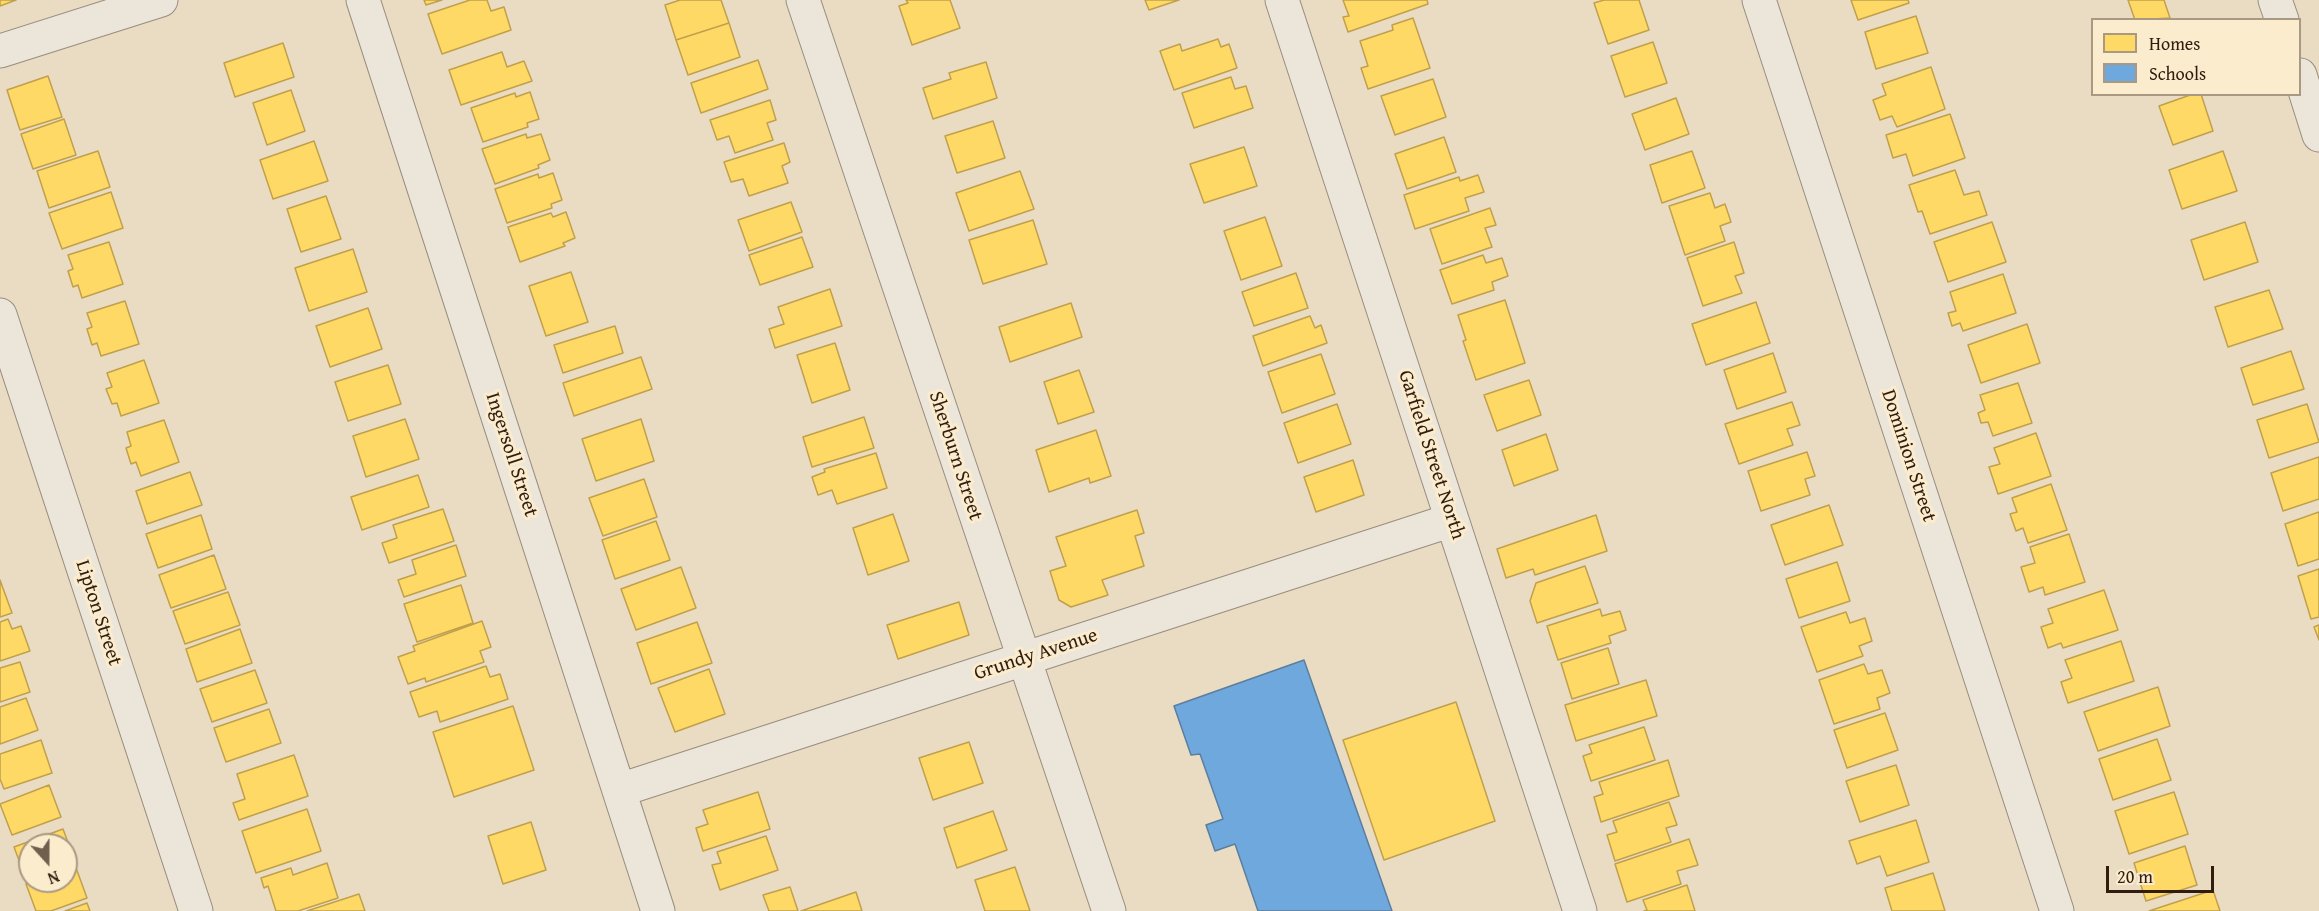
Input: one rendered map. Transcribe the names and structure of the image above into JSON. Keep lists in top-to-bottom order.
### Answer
{
  "streets": {
    "street": [
      "Ingersoll Street",
      "Garfield Street North",
      "Sherburn Street",
      "Dominion Street",
      "Lipton Street",
      "Grundy Avenue"
    ]
  },
  "crossings": [
    ["Ingersoll Street", "Grundy Avenue"],
    ["Garfield Street North", "Grundy Avenue"],
    ["Sherburn Street", "Grundy Avenue"]
  ],
  "legend": ["Homes", "Schools"],
  "scale_bar": "20 m",
  "north": "bottom"
}
